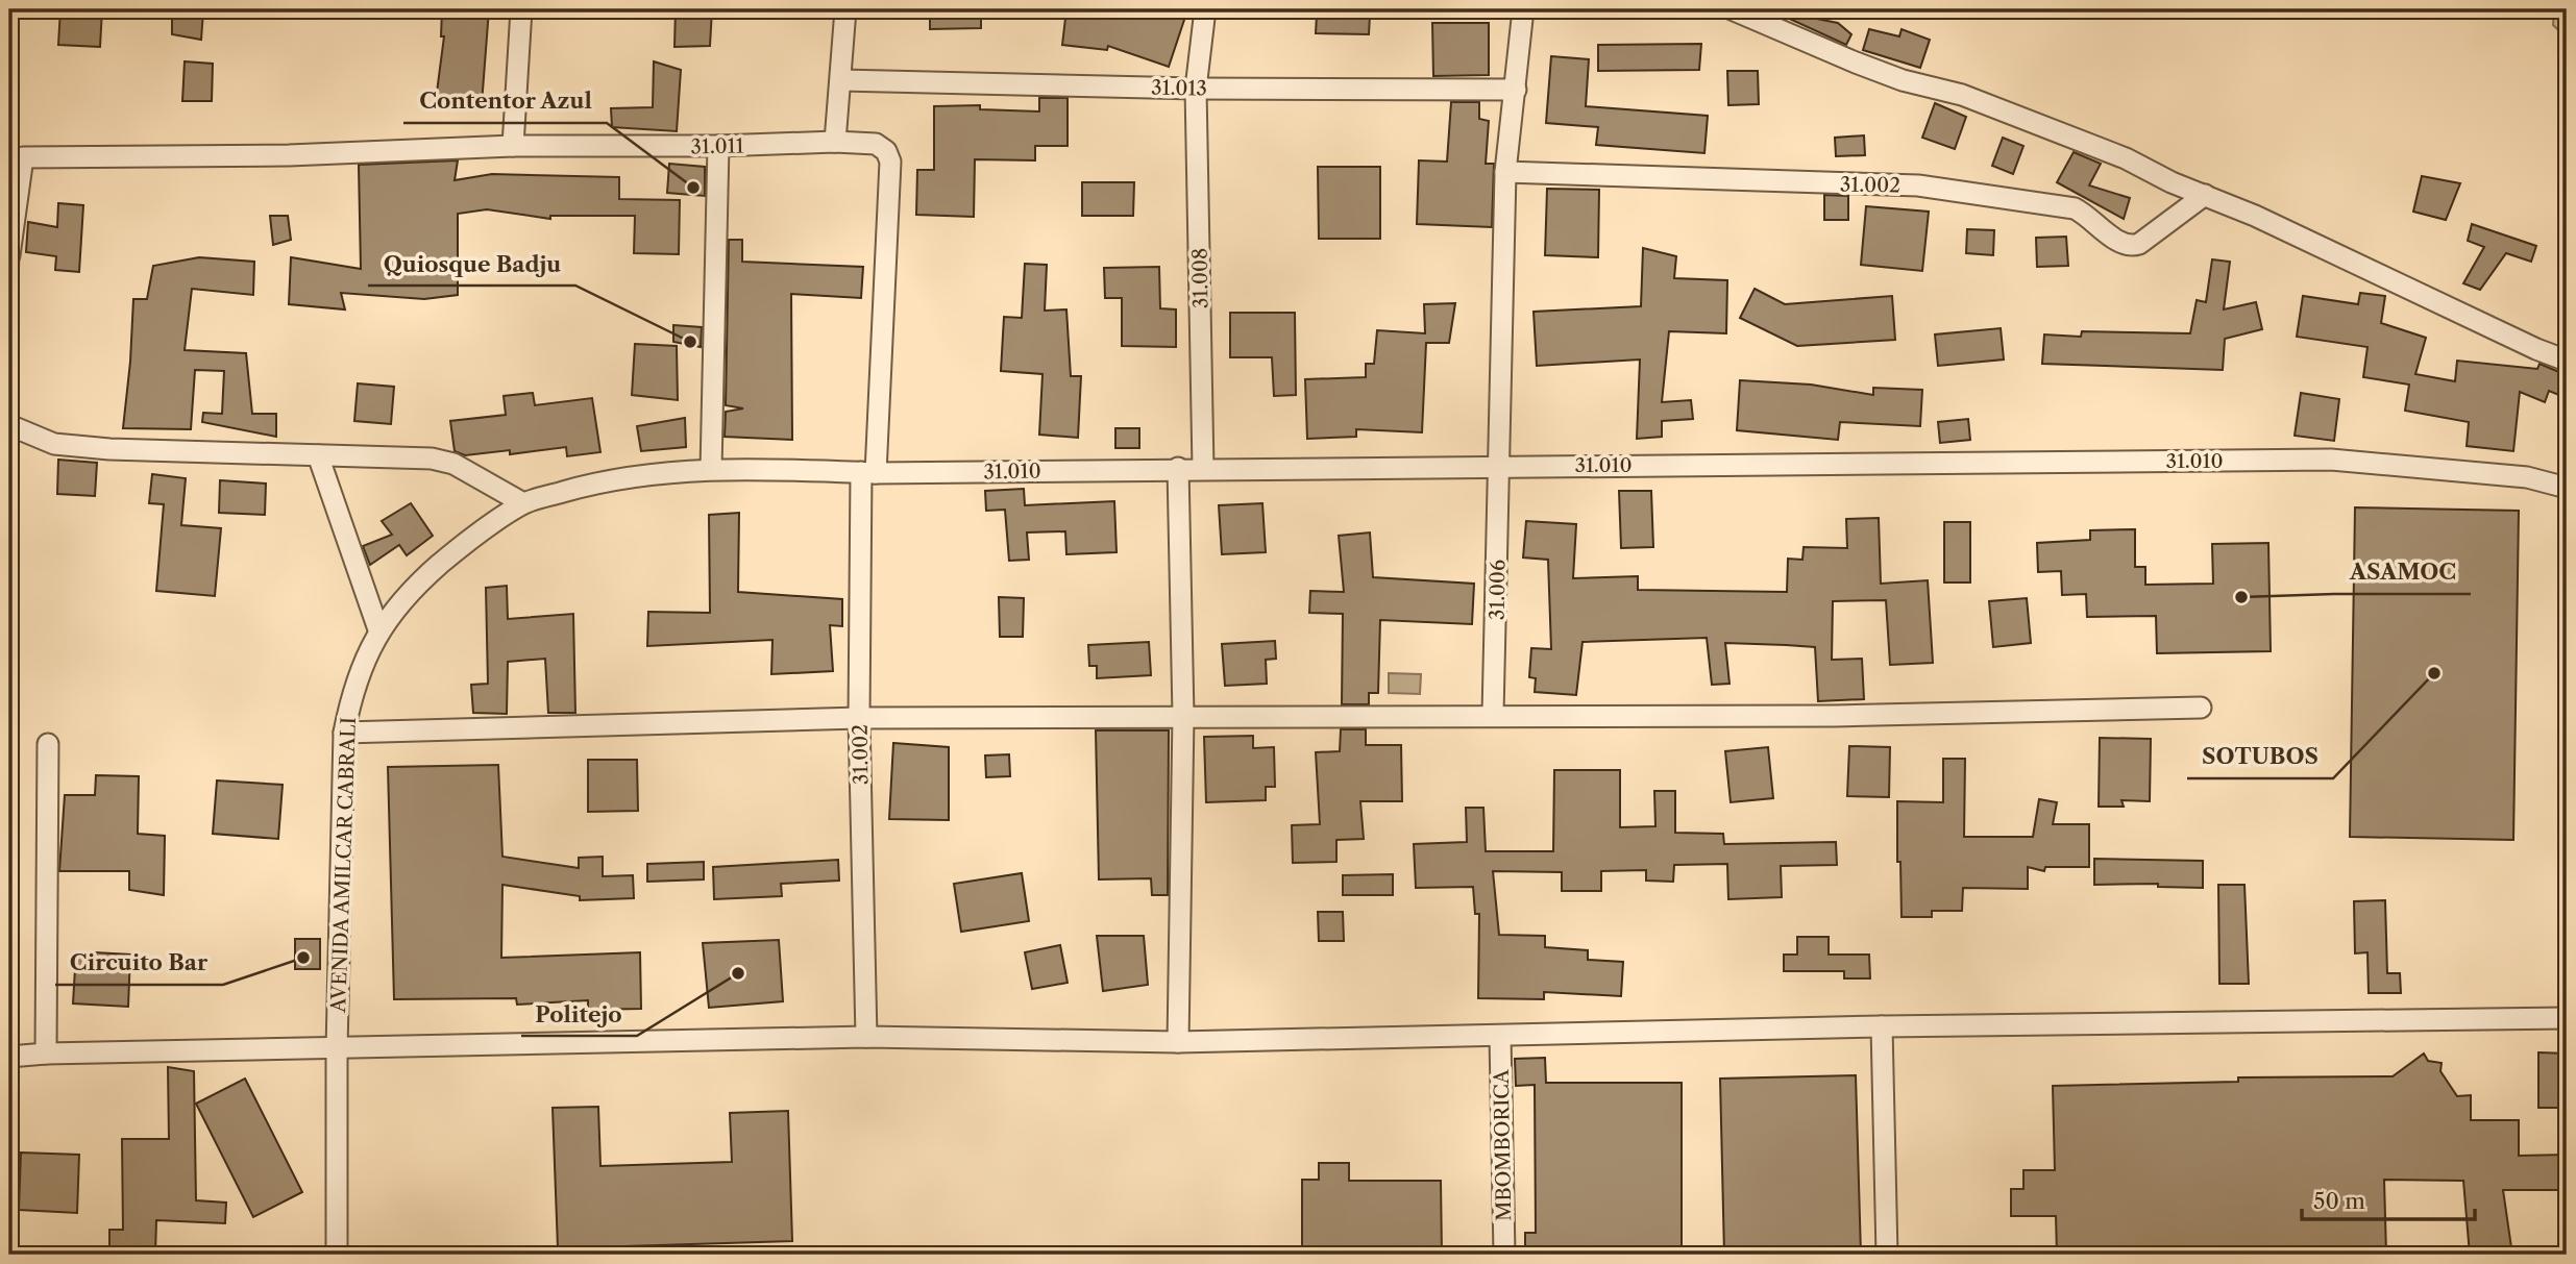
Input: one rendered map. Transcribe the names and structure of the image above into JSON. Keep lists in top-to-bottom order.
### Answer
{
  "streets": {
    "street": [
      "31.013",
      "31.011",
      "31.002",
      "31.008",
      "31.010",
      "31.006",
      "AVENIDA AMILCAR CABRALI",
      "MBOMBORICA"
    ]
  },
  "crossings": [
    ["31.013", "31.008"],
    ["31.013", "31.006"],
    ["31.011", "31.002"],
    ["31.011", "31.010"],
    ["31.002", "31.010"],
    ["31.002", "31.006"],
    ["31.008", "31.010"],
    ["31.010", "31.006"],
    ["31.010", "AVENIDA AMILCAR CABRALI"]
  ],
  "places": [
    "Contentor Azul",
    "Quiosque Badju",
    "ASAMOC",
    "SOTUBOS",
    "Circuito Bar",
    "Politejo"
  ],
  "scale_bar": "50 m"
}
